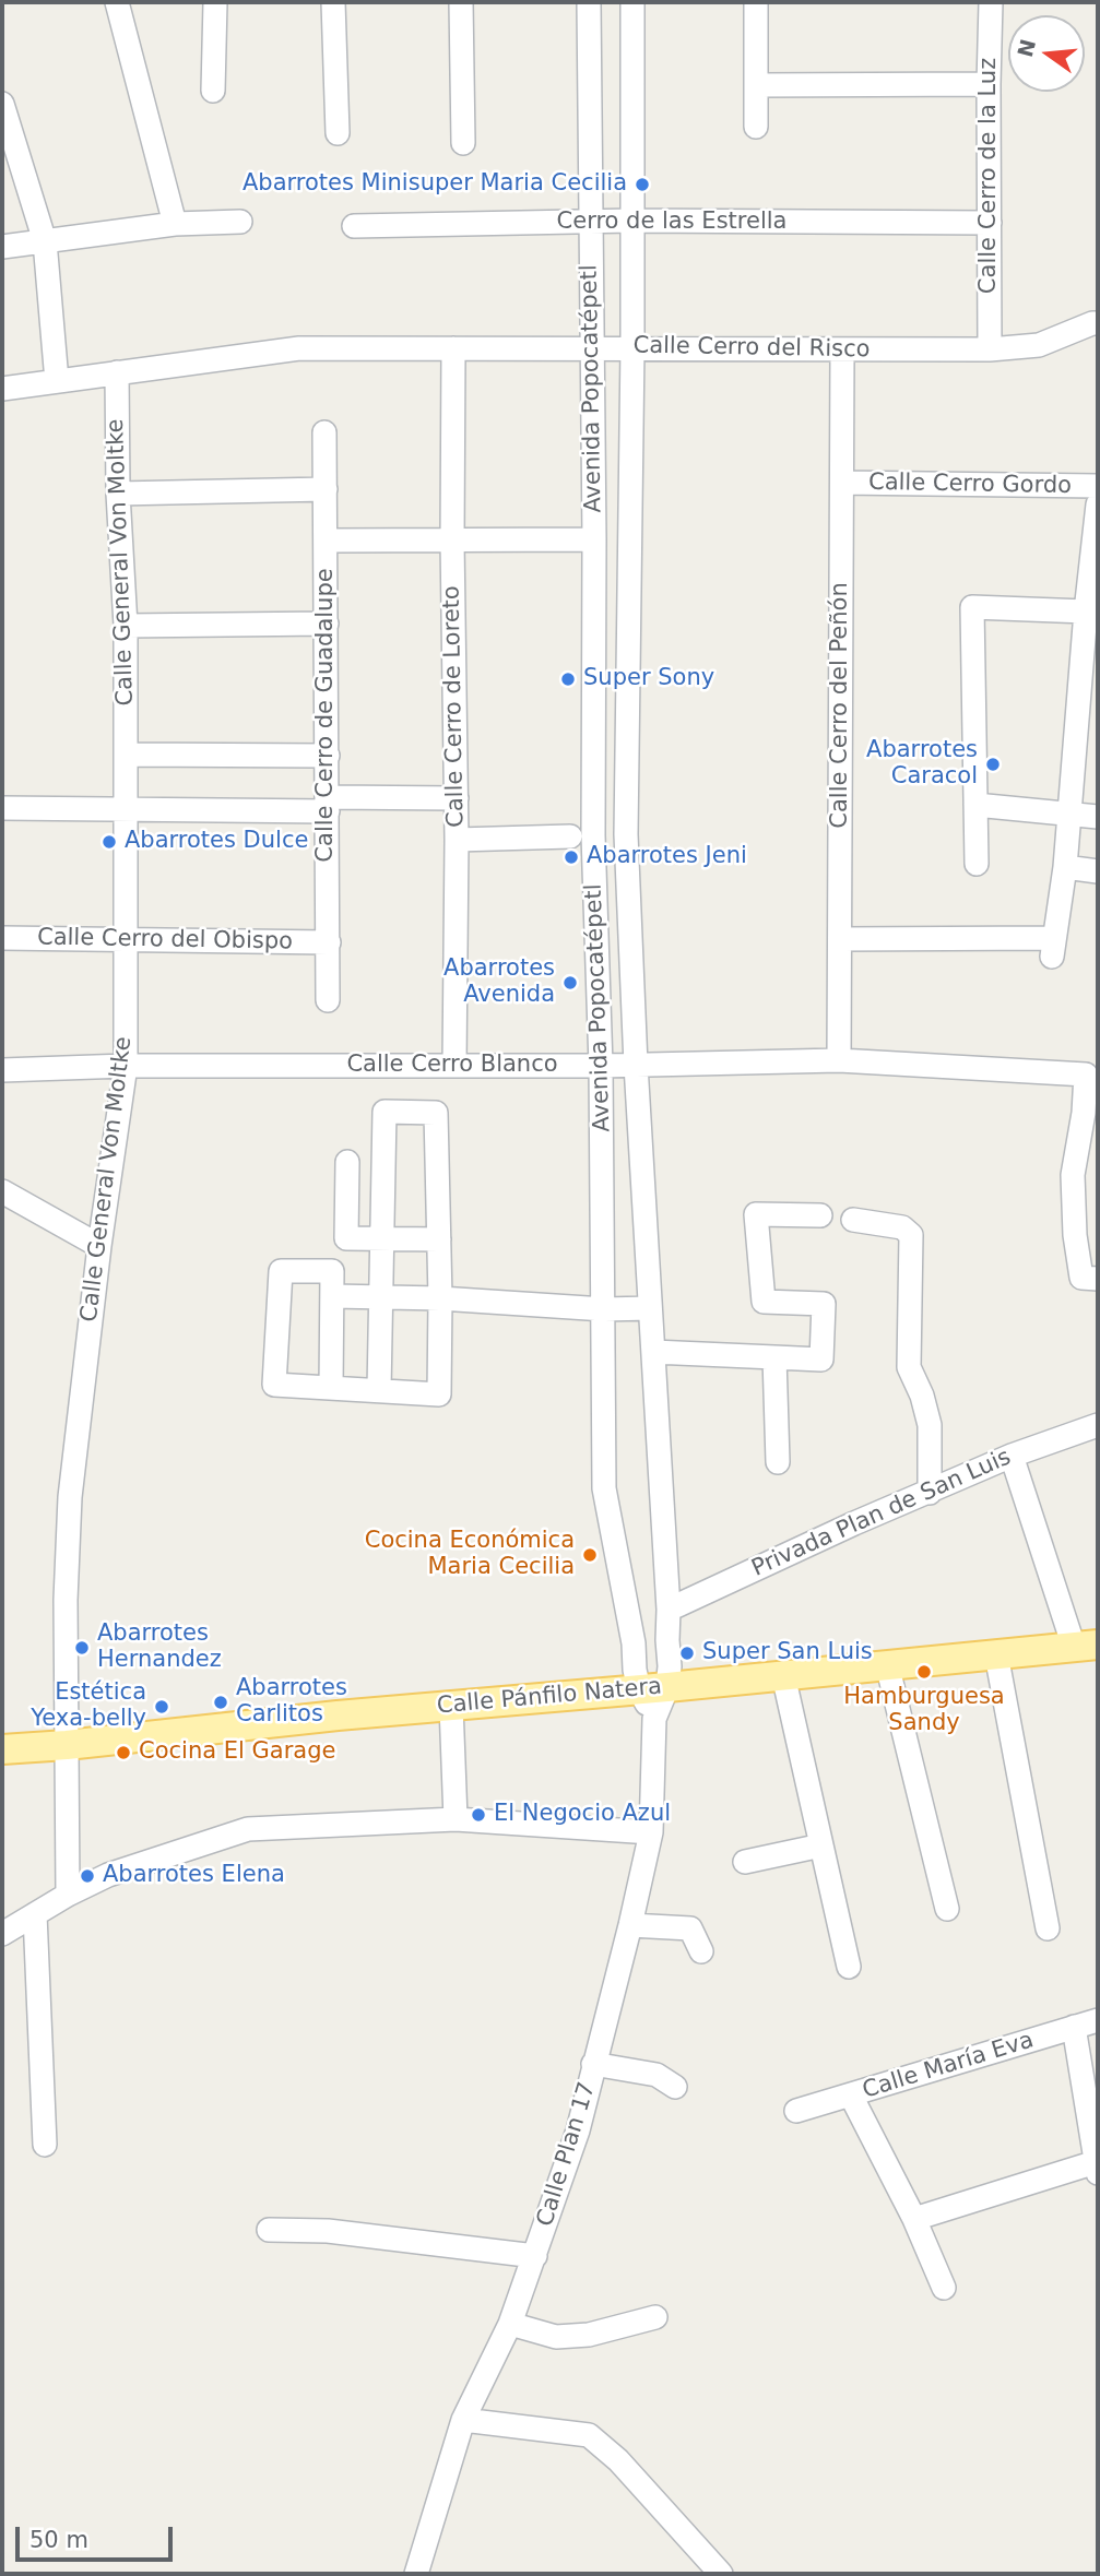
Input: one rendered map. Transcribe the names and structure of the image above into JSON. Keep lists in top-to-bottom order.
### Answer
{
  "streets": {
    "main road": ["Calle Pánfilo Natera"],
    "street": [
      "Calle Cerro de la Luz",
      "Cerro de las Estrella",
      "Calle Cerro del Risco",
      "Avenida Popocatépetl",
      "Calle Cerro Gordo",
      "Calle General Von Moltke",
      "Calle Cerro del Peñón",
      "Calle Cerro de Loreto",
      "Calle Cerro de Guadalupe",
      "Calle Cerro del Obispo",
      "Calle Cerro Blanco",
      "Privada Plan de San Luis",
      "Calle María Eva",
      "Calle Plan 17"
    ]
  },
  "crossings": [
    ["Calle Cerro de la Luz", "Cerro de las Estrella"],
    ["Calle Cerro de la Luz", "Calle Cerro del Risco"],
    ["Cerro de las Estrella", "Avenida Popocatépetl"],
    ["Calle Cerro del Risco", "Avenida Popocatépetl"],
    ["Calle Cerro del Risco", "Calle General Von Moltke"],
    ["Calle Cerro del Risco", "Calle Cerro del Peñón"],
    ["Calle Cerro del Risco", "Calle Cerro de Loreto"],
    ["Avenida Popocatépetl", "Calle Cerro Blanco"],
    ["Avenida Popocatépetl", "Privada Plan de San Luis"],
    ["Avenida Popocatépetl", "Calle Pánfilo Natera"],
    ["Avenida Popocatépetl", "Calle Plan 17"],
    ["Calle Cerro Gordo", "Calle Cerro del Peñón"],
    ["Calle General Von Moltke", "Calle Cerro del Obispo"],
    ["Calle General Von Moltke", "Calle Cerro Blanco"],
    ["Calle General Von Moltke", "Calle Pánfilo Natera"],
    ["Calle Cerro del Peñón", "Calle Cerro Blanco"],
    ["Calle Cerro de Loreto", "Calle Cerro Blanco"],
    ["Calle Cerro de Guadalupe", "Calle Cerro del Obispo"],
    ["Calle Pánfilo Natera", "Calle Plan 17"]
  ],
  "places": [
    "Abarrotes Minisuper Maria Cecilia",
    "Super Sony",
    "Abarrotes Caracol",
    "Abarrotes Dulce",
    "Abarrotes Jeni",
    "Abarrotes Avenida",
    "Cocina Económica Maria Cecilia",
    "Abarrotes Hernandez",
    "Super San Luis",
    "Hamburguesa Sandy",
    "Abarrotes Carlitos",
    "Estética Yexa-belly",
    "Cocina El Garage",
    "El Negocio Azul",
    "Abarrotes Elena"
  ],
  "scale_bar": "50 m",
  "north": "left"
}
